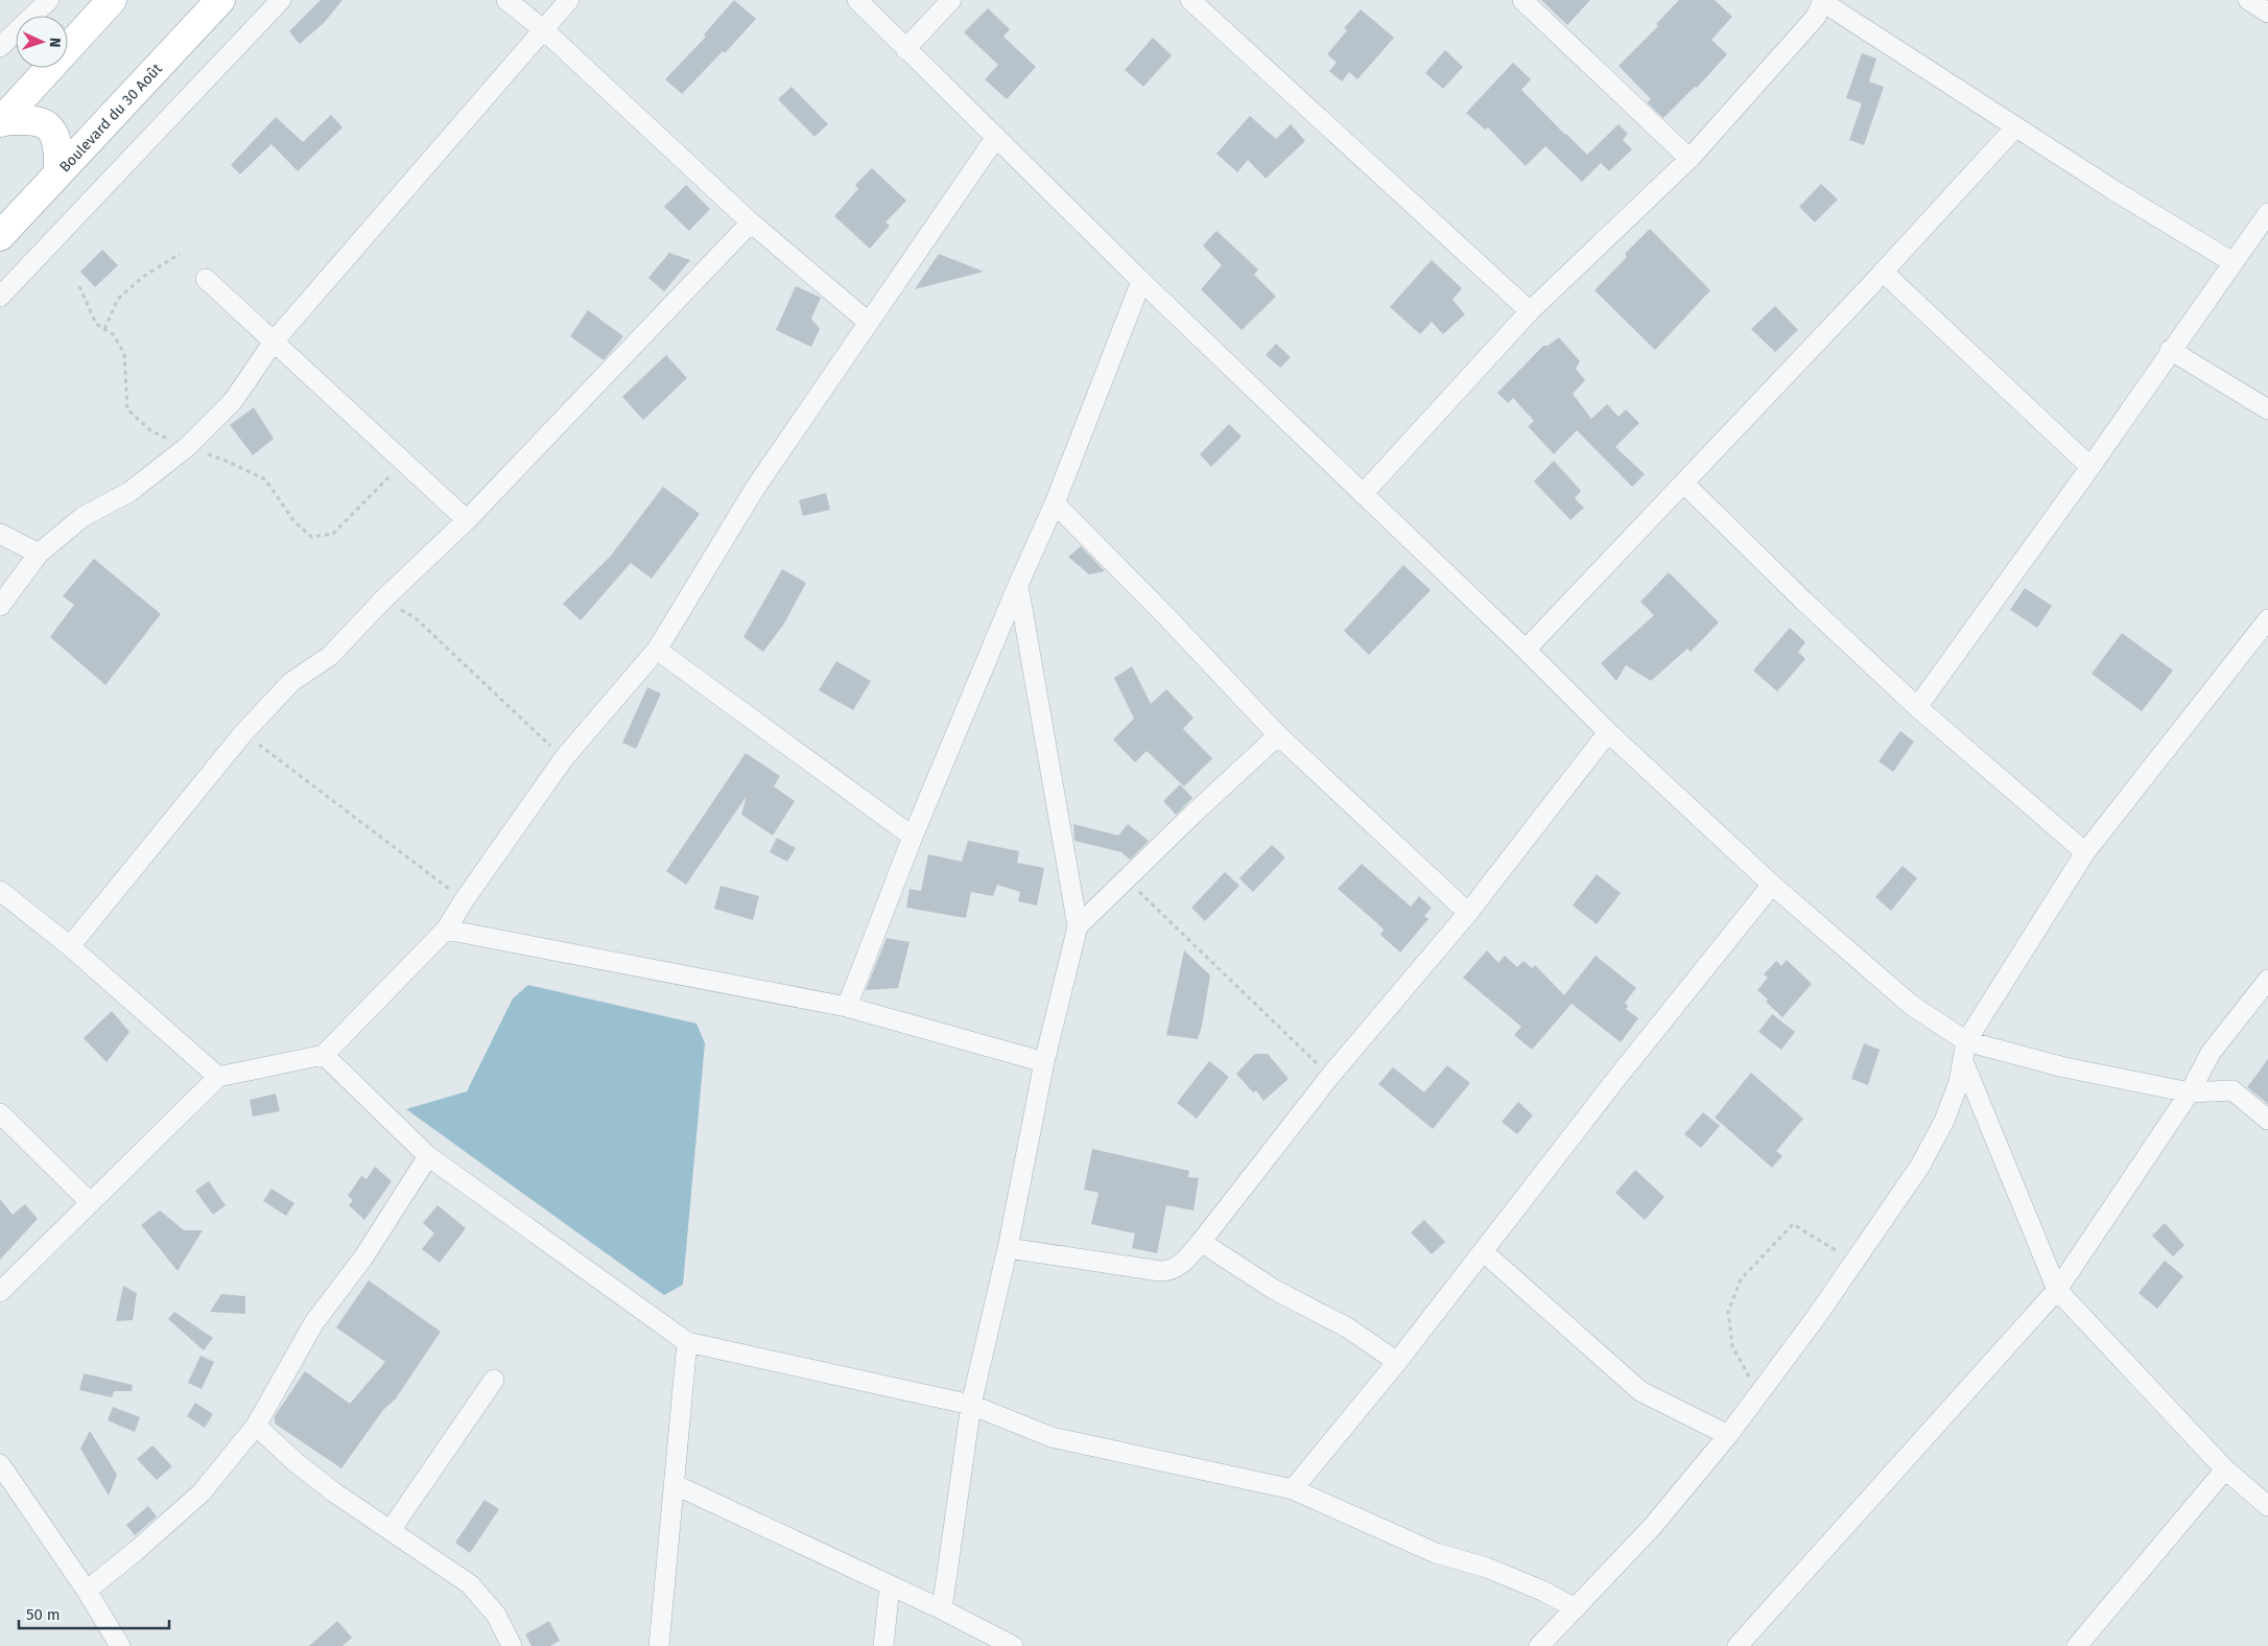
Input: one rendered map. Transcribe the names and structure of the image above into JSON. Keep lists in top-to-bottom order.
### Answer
{
  "streets": {
    "highway": ["Boulevard du 30 Août"]
  },
  "scale_bar": "50 m",
  "north": "right"
}
